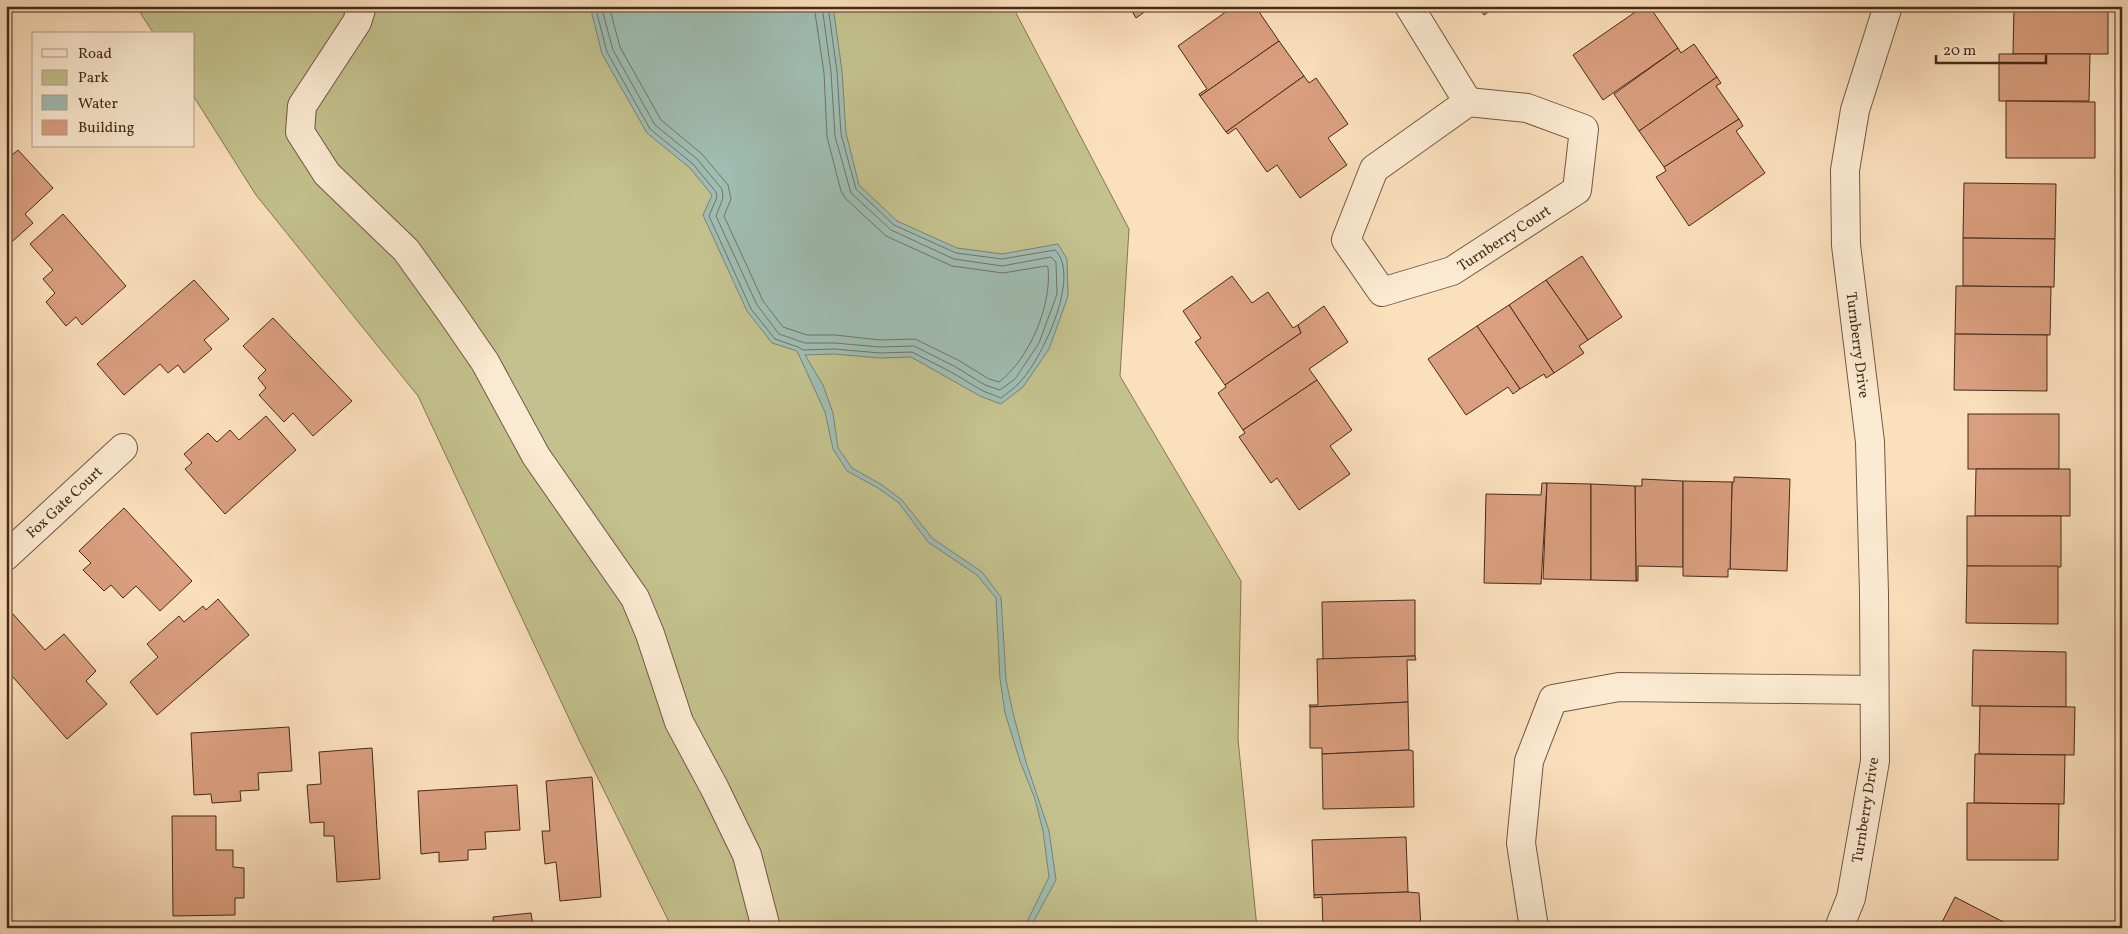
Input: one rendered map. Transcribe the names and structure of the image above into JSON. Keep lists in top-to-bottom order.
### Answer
{
  "streets": {
    "street": ["Turnberry Court", "Turnberry Drive", "Fox Gate Court"]
  },
  "legend": [
    "Road",
    "Park",
    "Water",
    "Building"
  ],
  "scale_bar": "20 m"
}
